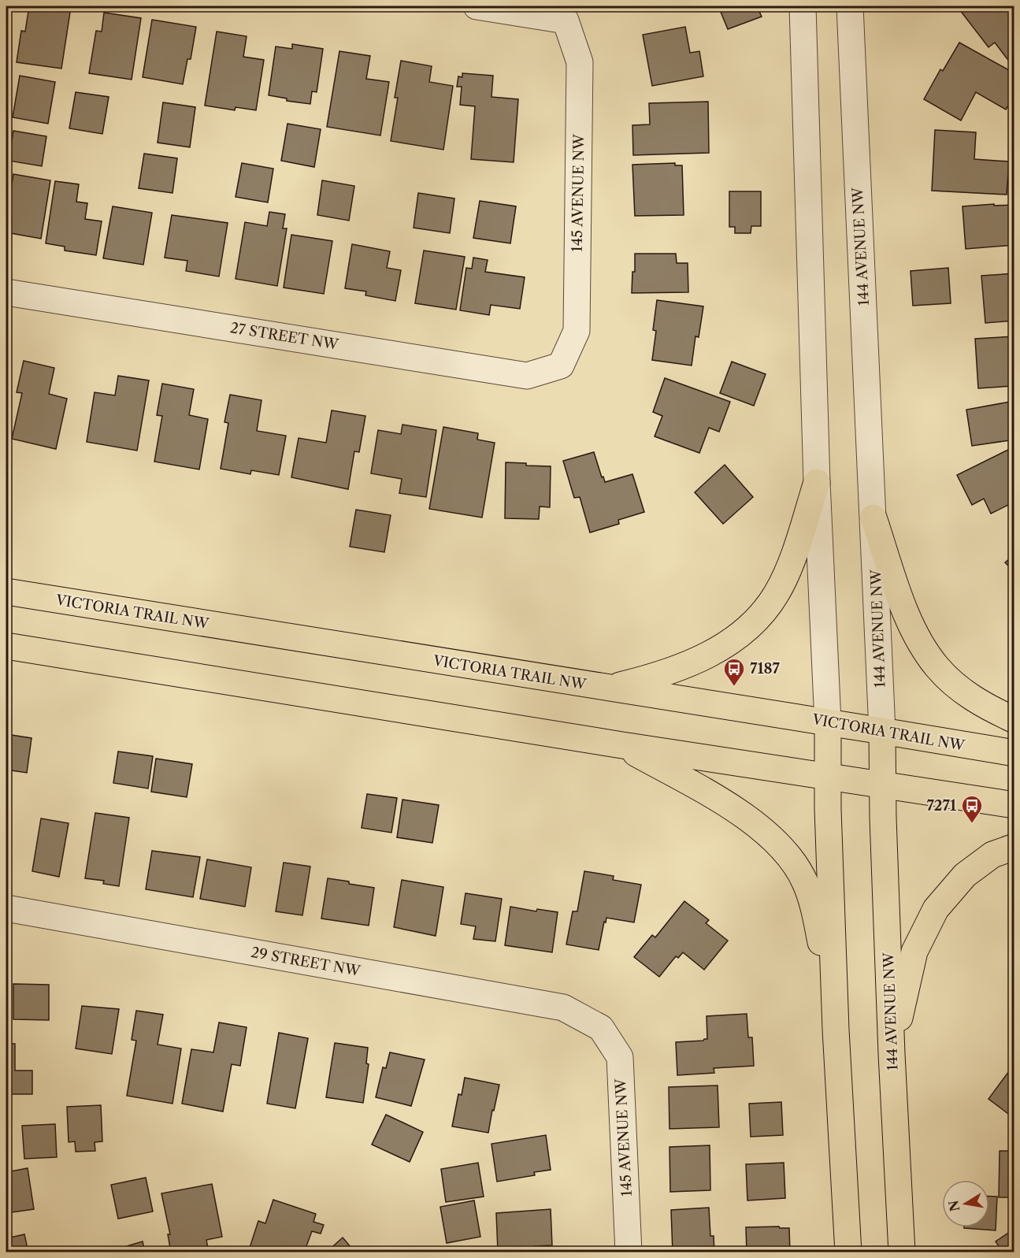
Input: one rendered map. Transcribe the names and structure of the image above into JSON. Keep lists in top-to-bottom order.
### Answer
{
  "streets": {
    "main road": ["144 AVENUE NW", "VICTORIA TRAIL NW"],
    "street": ["145 AVENUE NW", "27 STREET NW", "29 STREET NW"]
  },
  "crossings": [
    ["145 AVENUE NW", "27 STREET NW"],
    ["145 AVENUE NW", "29 STREET NW"],
    ["144 AVENUE NW", "VICTORIA TRAIL NW"]
  ],
  "places": {
    "bus stop": ["7187", "7271"]
  },
  "north": "left"
}
